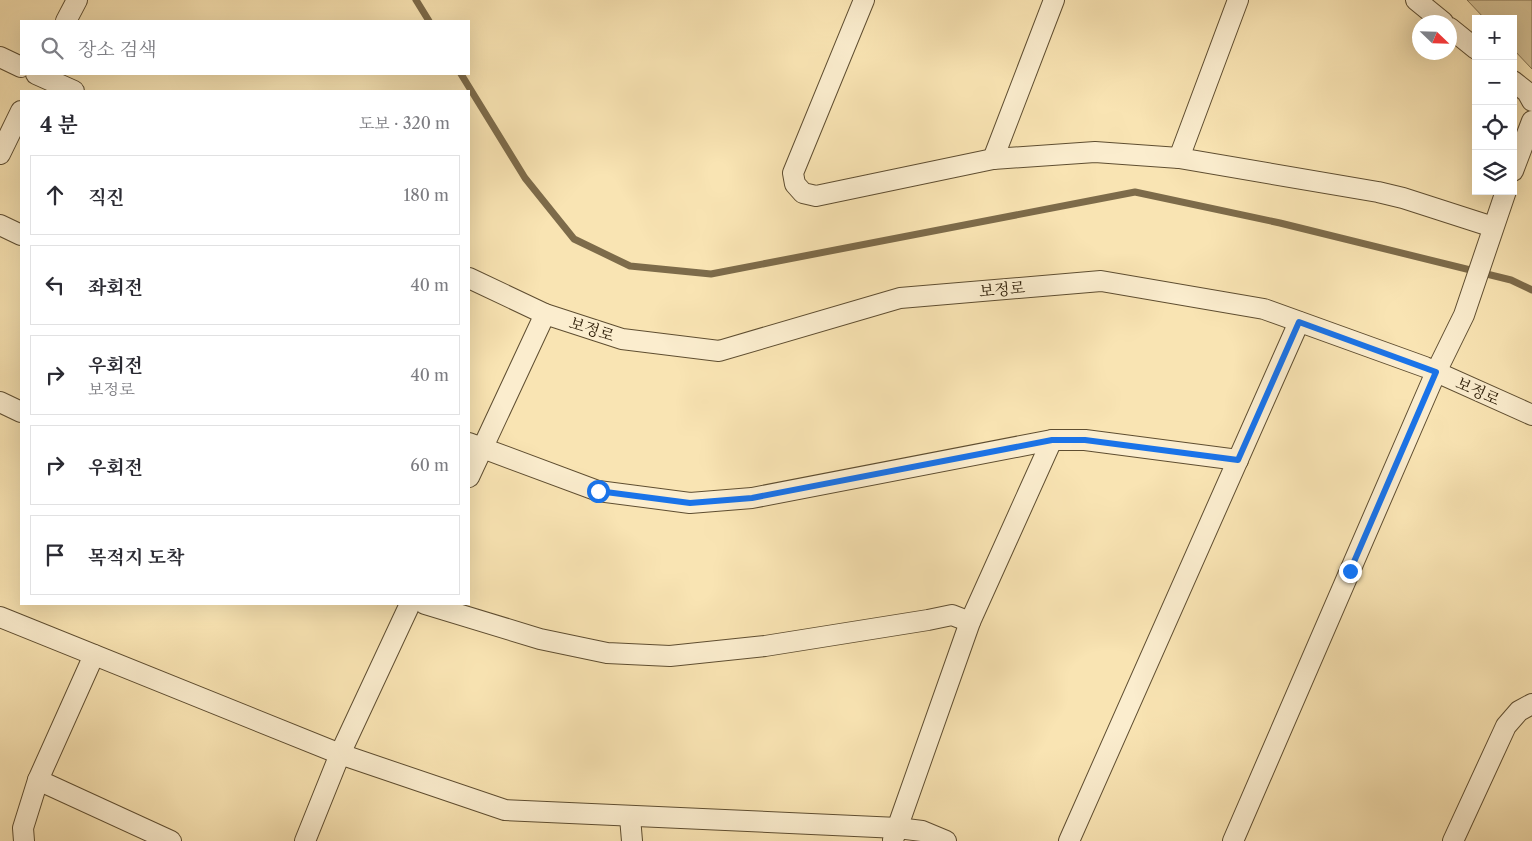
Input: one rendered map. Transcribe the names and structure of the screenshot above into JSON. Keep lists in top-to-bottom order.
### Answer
{
  "streets": {
    "street": ["보정로"]
  },
  "north": "bottom right",
  "page": {
    "map_buttons": ["+", "−"],
    "search": "장소 검색",
    "heading": ["4 분", "도보 · 320 m"],
    "list": [
      ["직진", "180 m"],
      ["좌회전", "40 m"],
      ["우회전", "보정로", "40 m"],
      ["우회전", "60 m"],
      "목적지 도착"
    ]
  }
}
